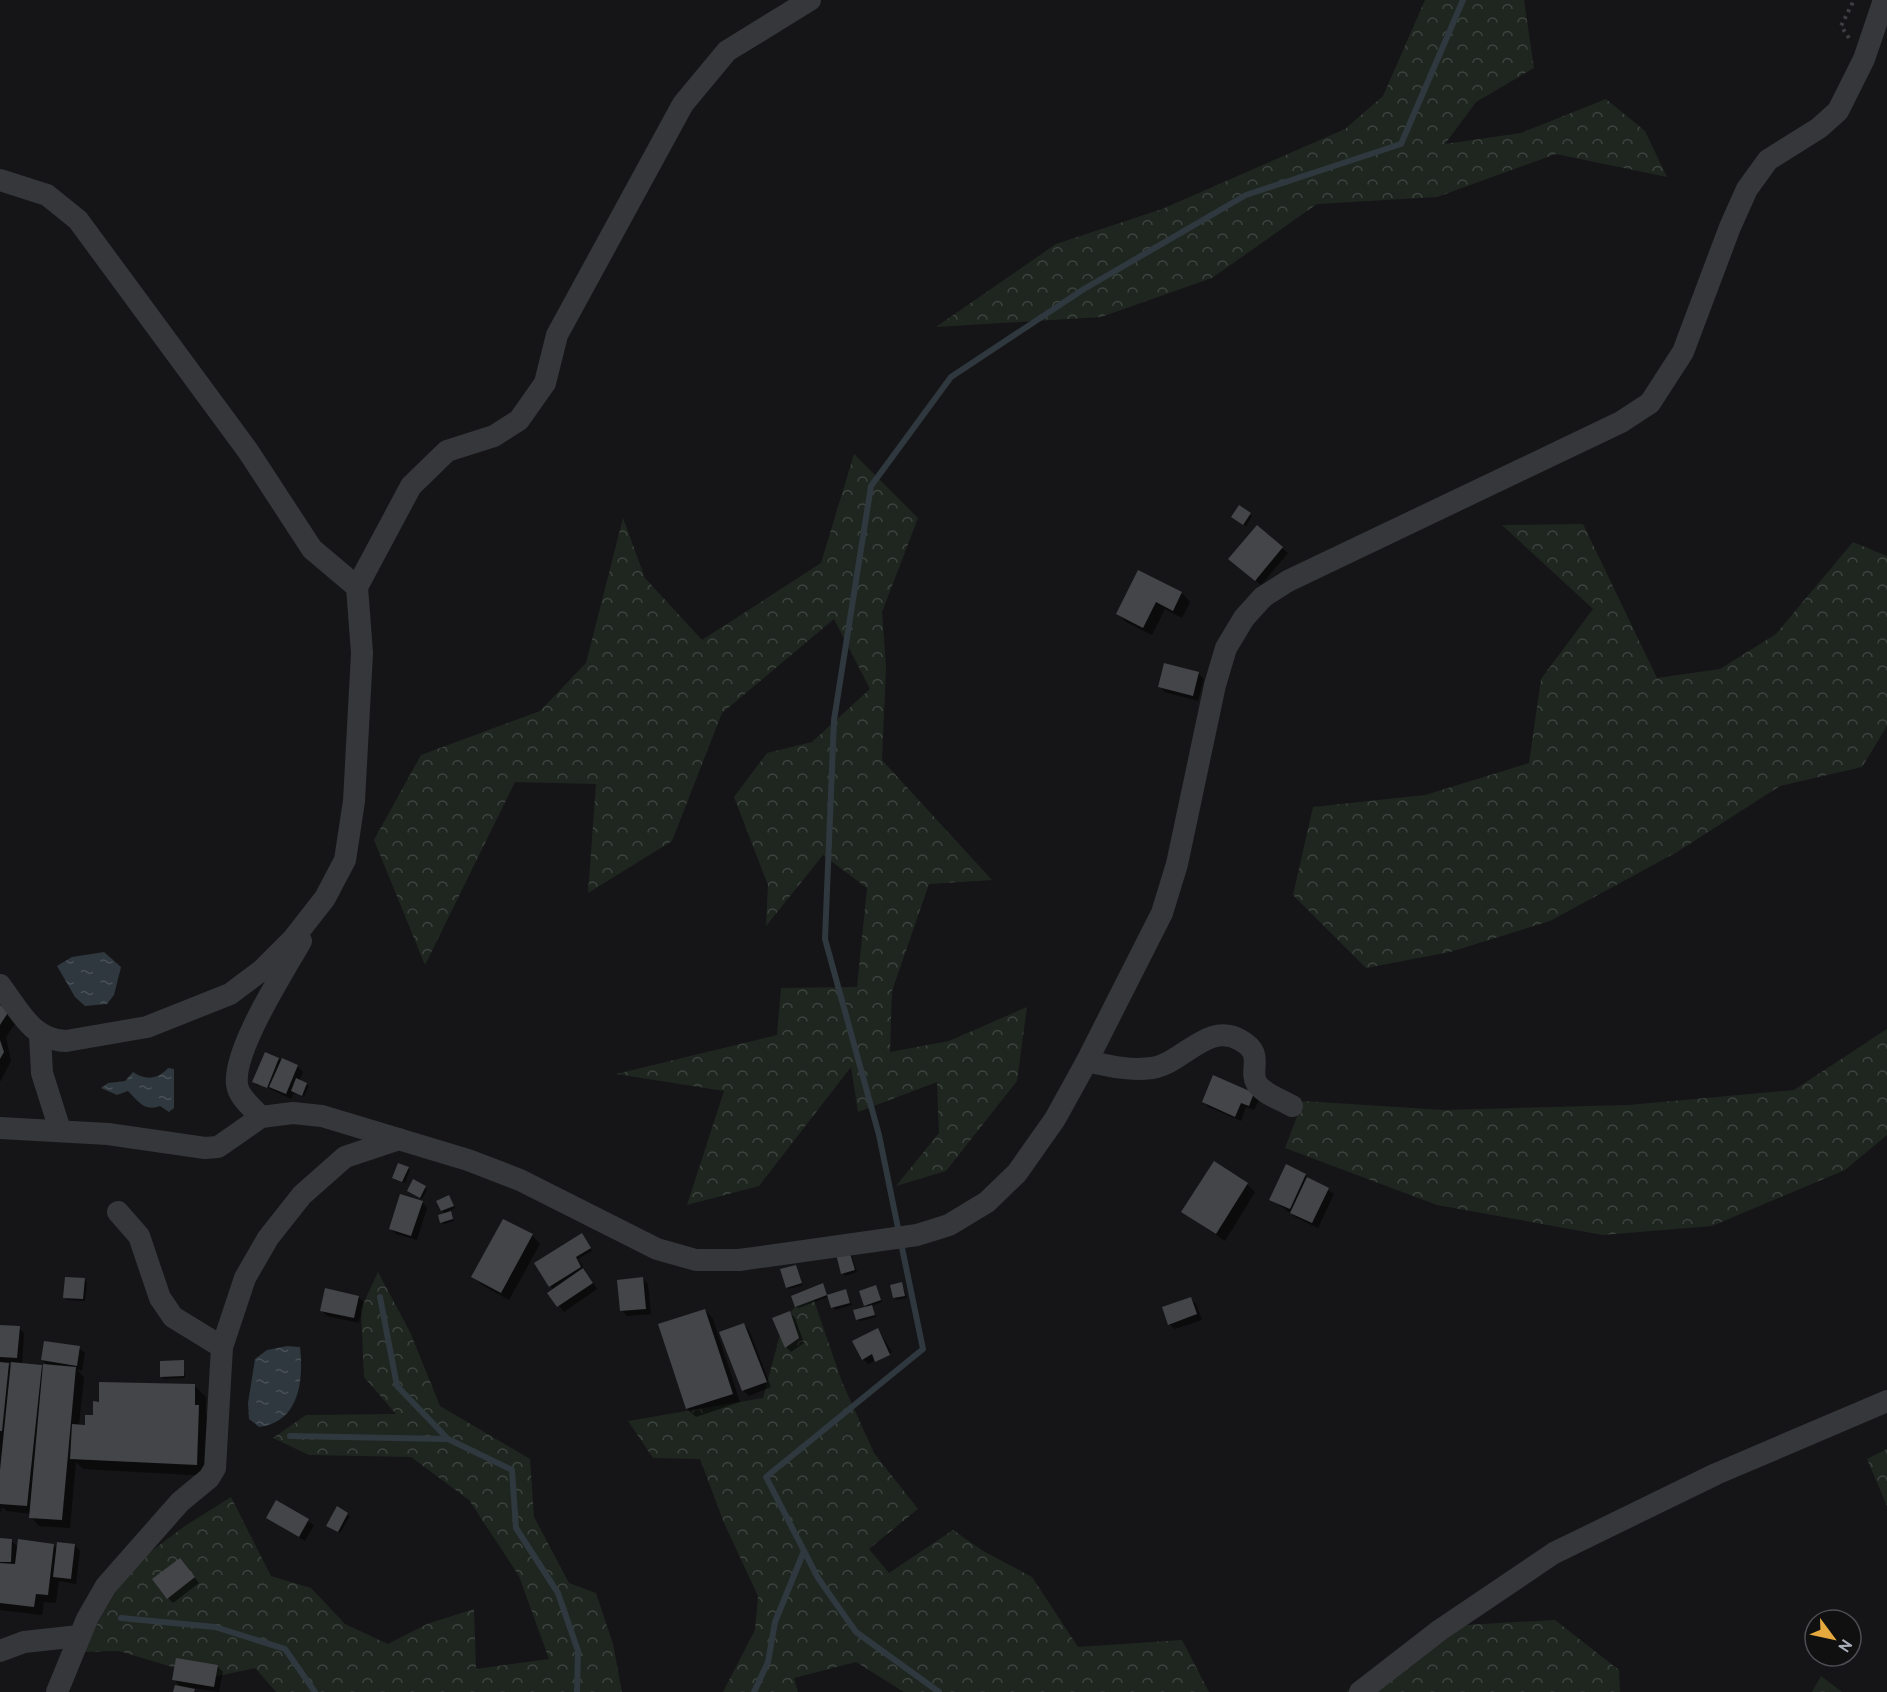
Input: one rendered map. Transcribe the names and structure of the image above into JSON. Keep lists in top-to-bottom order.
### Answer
{
  "north": "bottom right"
}
